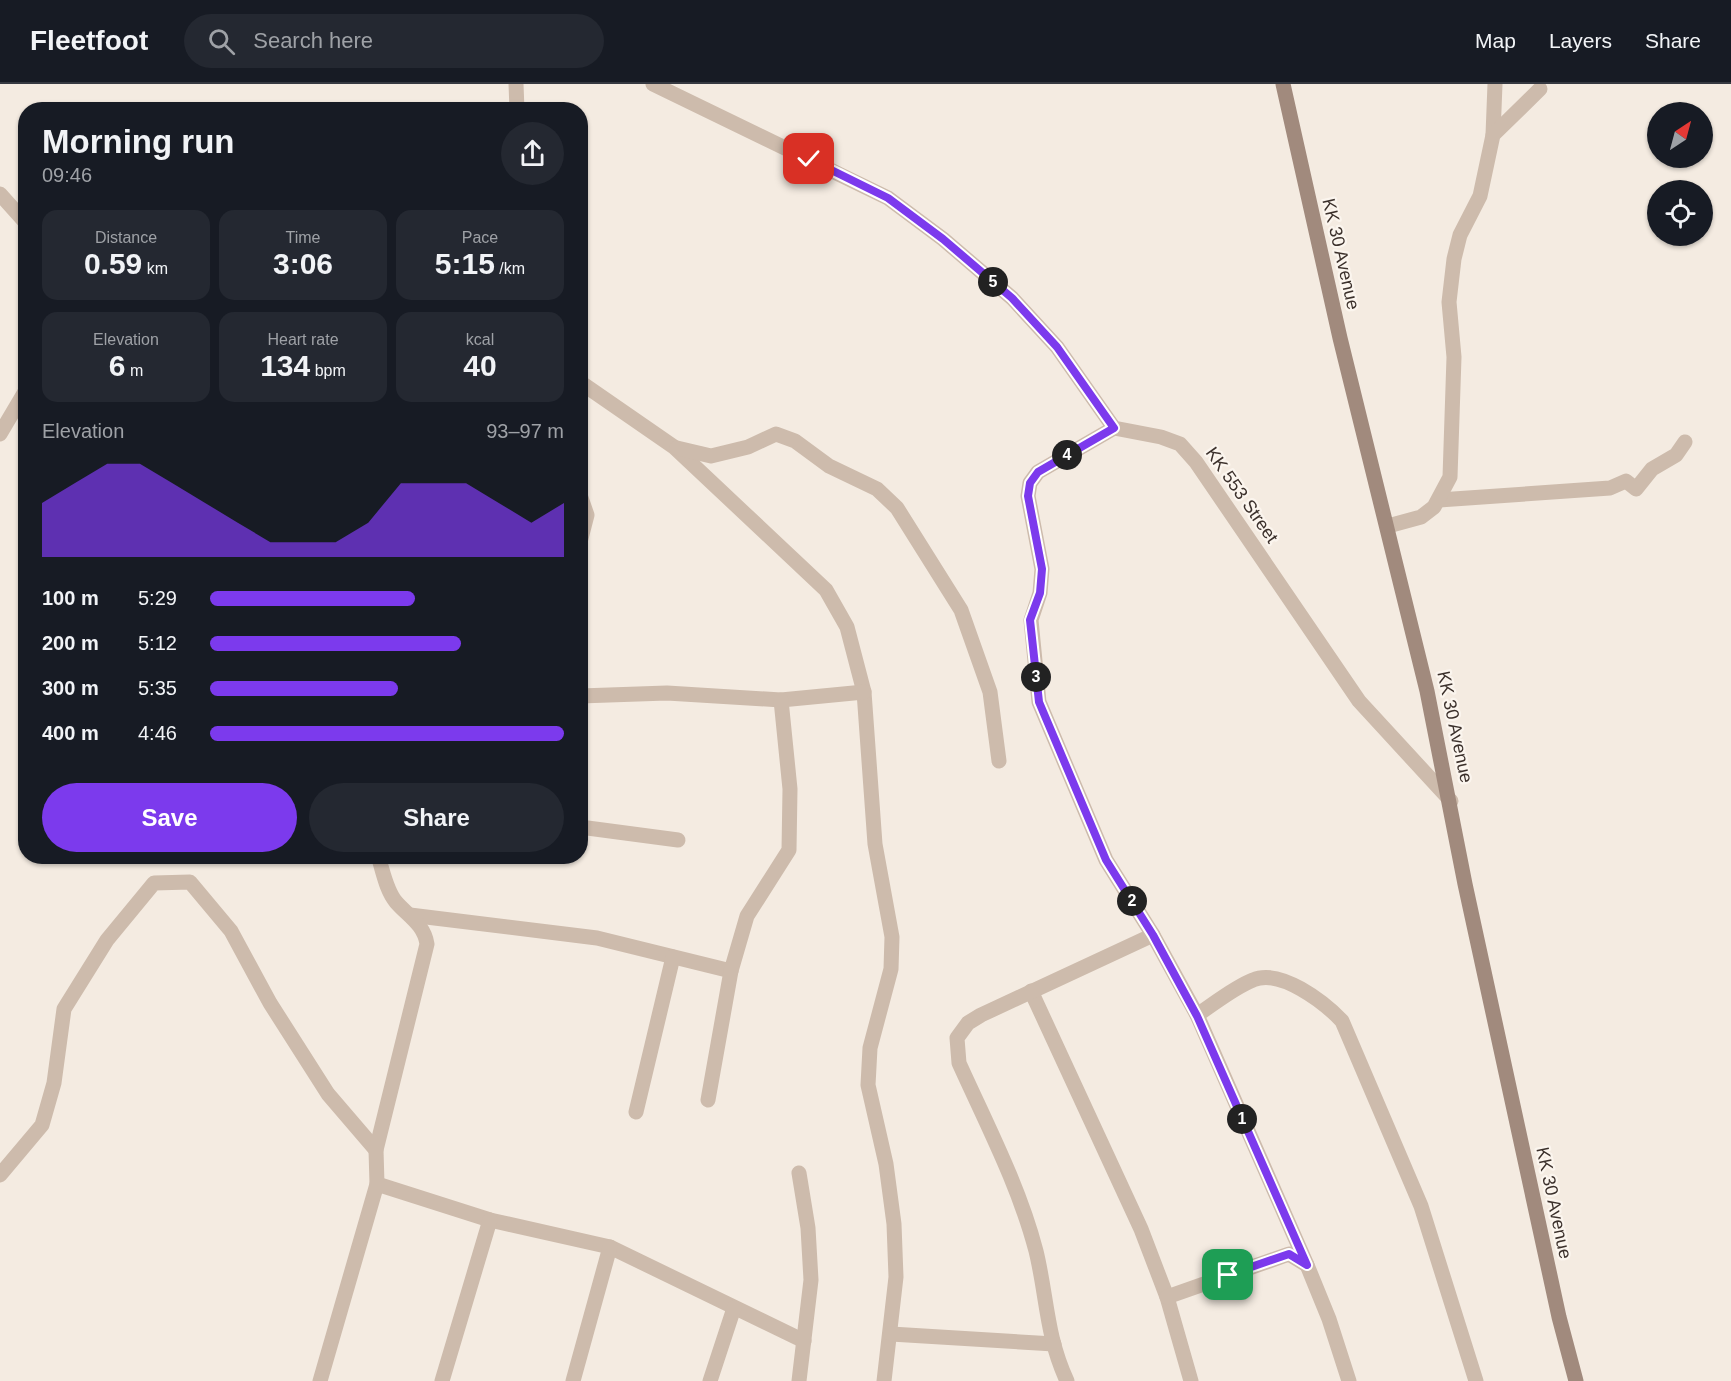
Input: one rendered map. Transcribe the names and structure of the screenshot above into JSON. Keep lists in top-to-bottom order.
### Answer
{
  "streets": {
    "main road": ["KK 30 Avenue"],
    "street": ["KK 553 Street"]
  },
  "crossings": [
    ["KK 30 Avenue", "KK 553 Street"]
  ],
  "north": "top right",
  "page": {
    "header": "Fleetfoot",
    "search": "Search here",
    "nav": ["Map", "Layers", "Share"],
    "heading": ["Morning run", "09:46"],
    "stats": [
      ["Distance", "0.59 km"],
      ["Time", "3:06"],
      ["Pace", "5:15 /km"],
      ["Elevation", "6 m"],
      ["Heart rate", "134 bpm"],
      ["kcal", "40"]
    ],
    "pins": [
      "5",
      "4",
      "3",
      "2",
      "1"
    ],
    "chart": ["Elevation", "93–97 m"],
    "list": [
      {
        "name": "100 m",
        "note": "5:29"
      },
      {
        "name": "200 m",
        "note": "5:12"
      },
      {
        "name": "300 m",
        "note": "5:35"
      },
      {
        "name": "400 m",
        "note": "4:46"
      }
    ],
    "buttons": ["Save", "Share"]
  }
}
